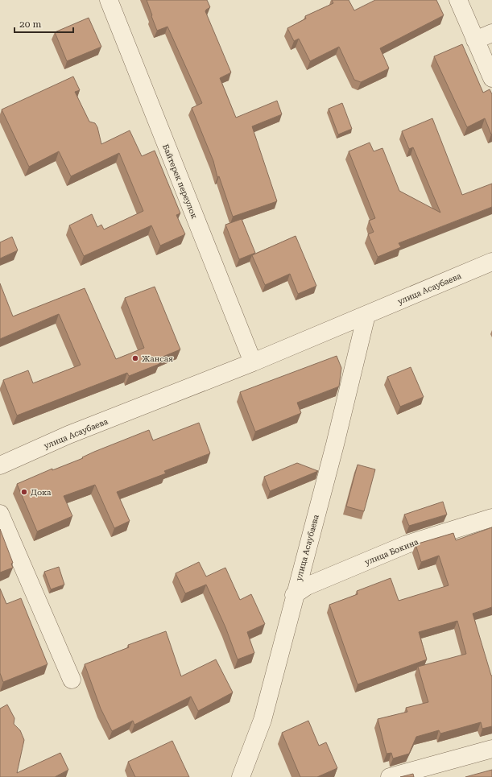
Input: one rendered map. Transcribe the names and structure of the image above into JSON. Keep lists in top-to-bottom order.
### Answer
{
  "streets": {
    "street": ["Байтерек переулок", "улица Асаубаева", "улица Бокина"]
  },
  "crossings": [
    ["Байтерек переулок", "улица Асаубаева"],
    ["улица Асаубаева", "улица Бокина"]
  ],
  "places": ["Жансая", "Дока"],
  "scale_bar": "20 m"
}
